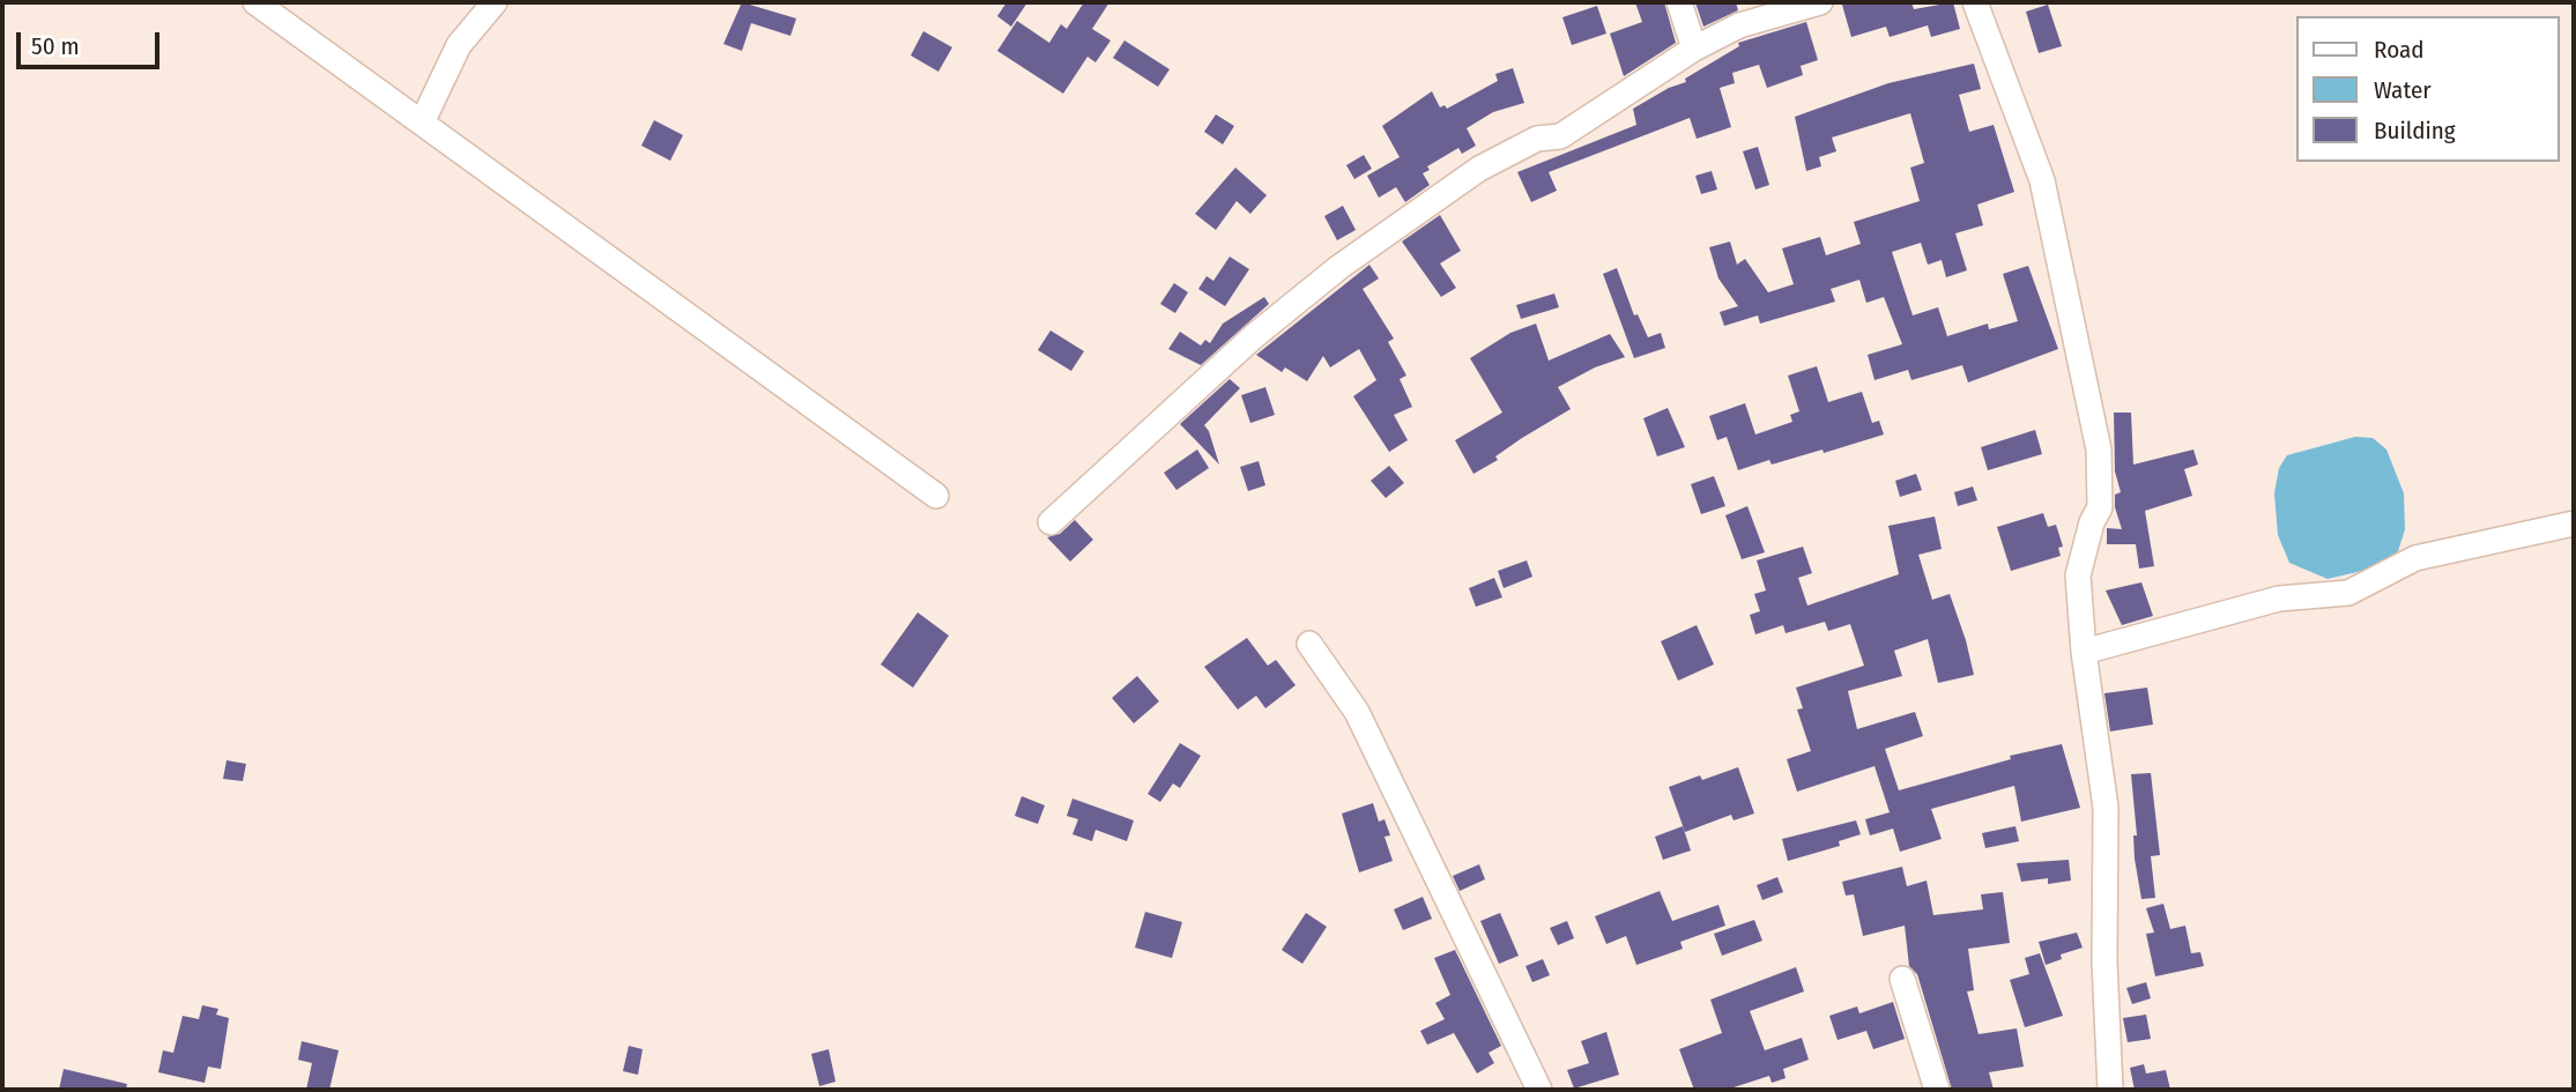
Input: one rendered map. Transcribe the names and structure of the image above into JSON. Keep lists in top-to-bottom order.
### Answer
{
  "legend": ["Road", "Water", "Building"],
  "scale_bar": "50 m"
}
